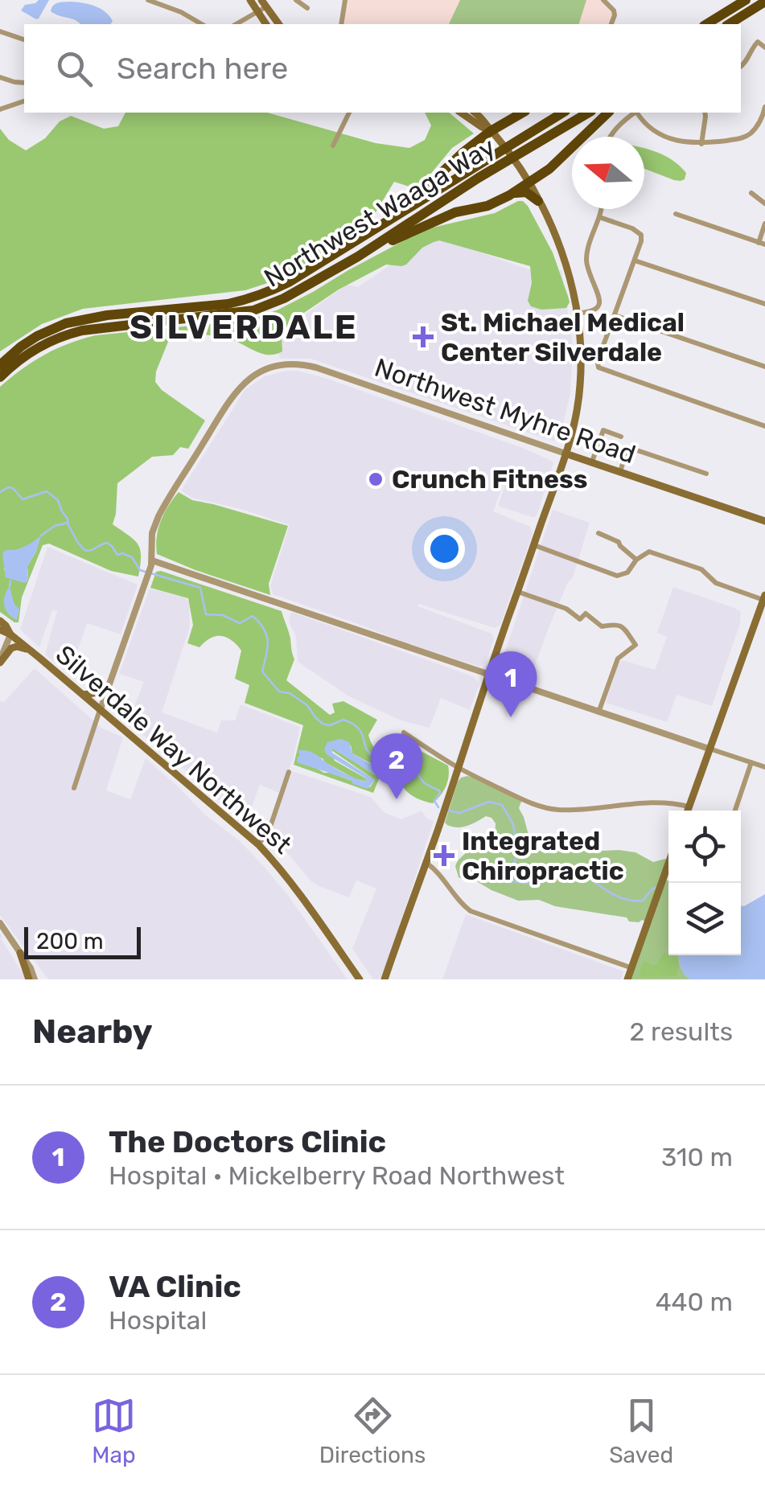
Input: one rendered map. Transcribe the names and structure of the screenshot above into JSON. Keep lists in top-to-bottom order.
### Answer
{
  "streets": {
    "highway": ["Northwest Waaga Way"],
    "main road": ["Northwest Myhre Road", "Silverdale Way Northwest"]
  },
  "crossings": [
    ["Northwest Myhre Road", "Silverdale Way Northwest"]
  ],
  "districts": ["SILVERDALE"],
  "places": {
    "health": ["St. Michael Medical Center Silverdale", "Integrated Chiropractic"],
    "other": ["Crunch Fitness"]
  },
  "scale_bar": "200 m",
  "north": "left",
  "page": {
    "search": "Search here",
    "pins": ["1", "2"],
    "scale": "200 m",
    "heading": ["Nearby", "2 results"],
    "list": [
      {
        "mark": "1",
        "name": "The Doctors Clinic",
        "note": "Hospital · Mickelberry Road Northwest",
        "value": "310 m"
      },
      {
        "mark": "2",
        "name": "VA Clinic",
        "note": "Hospital",
        "value": "440 m"
      }
    ],
    "nav": ["Map", "Directions", "Saved"]
  }
}
